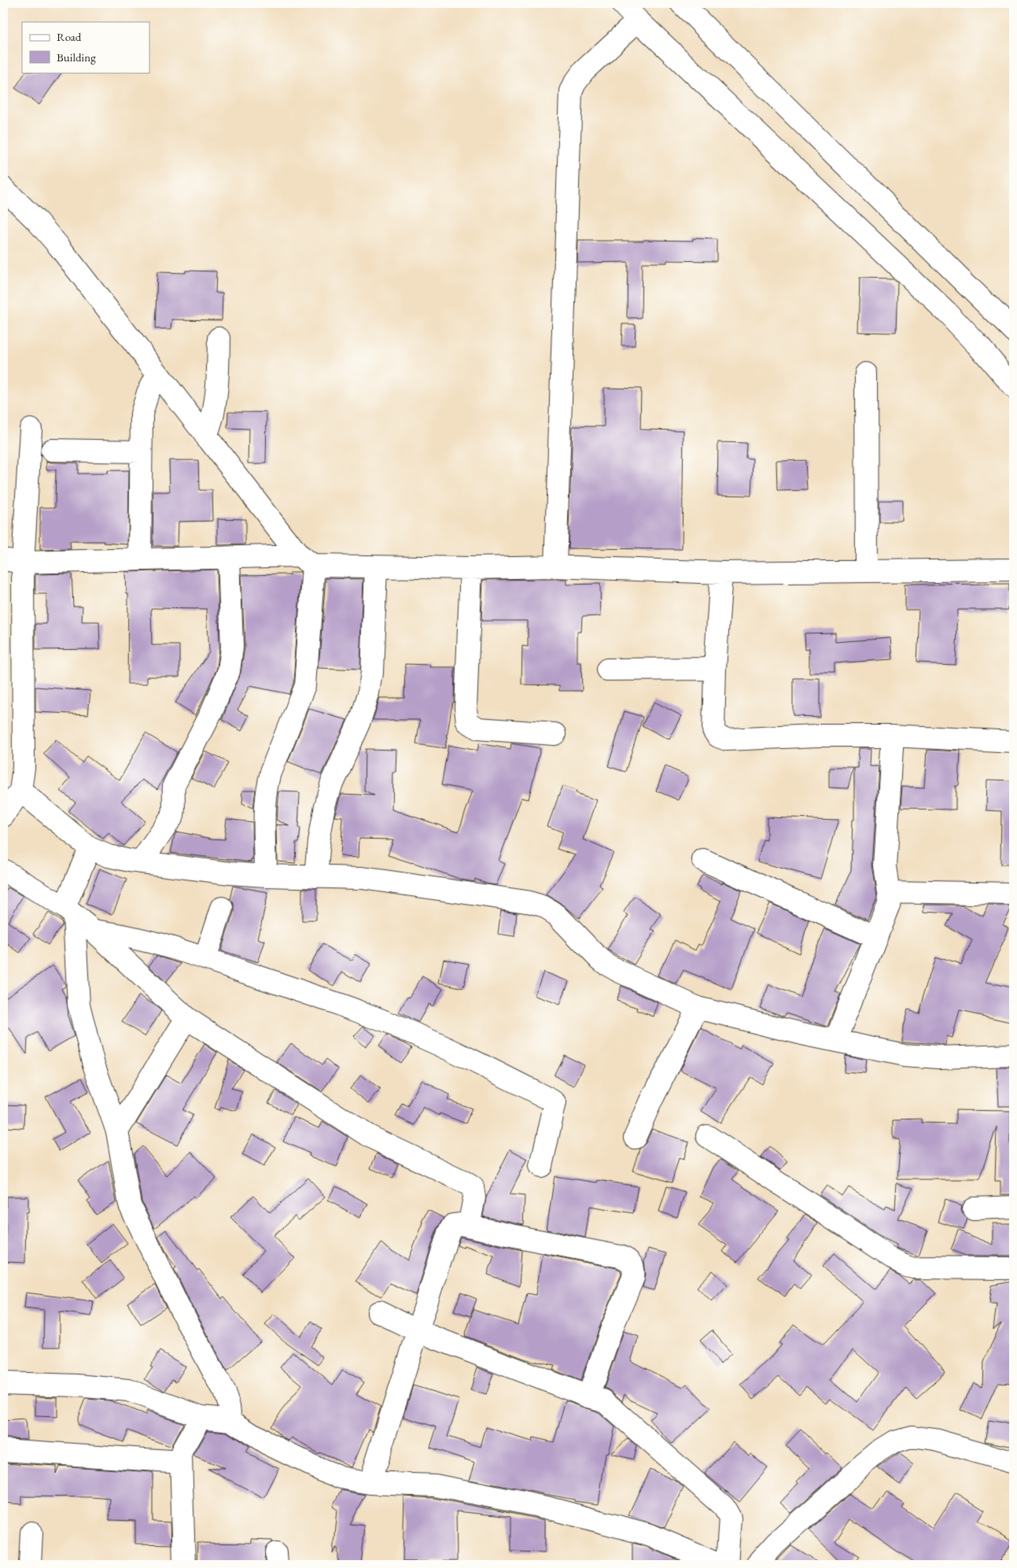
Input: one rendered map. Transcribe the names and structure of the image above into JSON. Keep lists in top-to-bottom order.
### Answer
{
  "legend": ["Road", "Building"]
}
